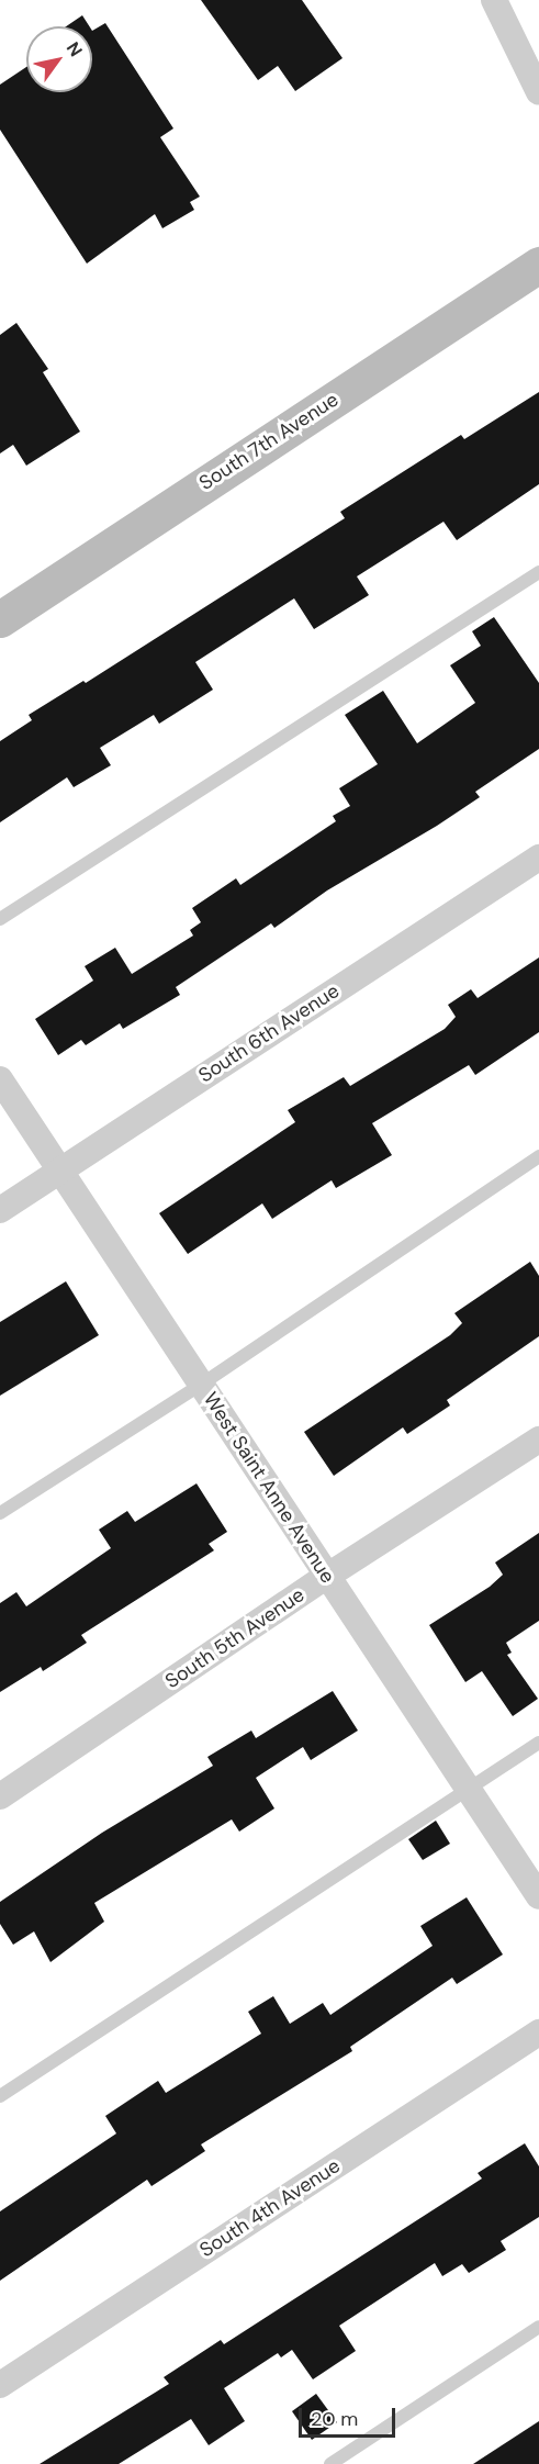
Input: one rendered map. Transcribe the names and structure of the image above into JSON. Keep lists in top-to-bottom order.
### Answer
{
  "streets": {
    "main road": ["South 7th Avenue"],
    "street": [
      "South 6th Avenue",
      "West Saint Anne Avenue",
      "South 5th Avenue",
      "South 4th Avenue"
    ]
  },
  "crossings": [
    ["South 6th Avenue", "West Saint Anne Avenue"],
    ["West Saint Anne Avenue", "South 5th Avenue"]
  ],
  "scale_bar": "20 m",
  "north": "top right"
}
